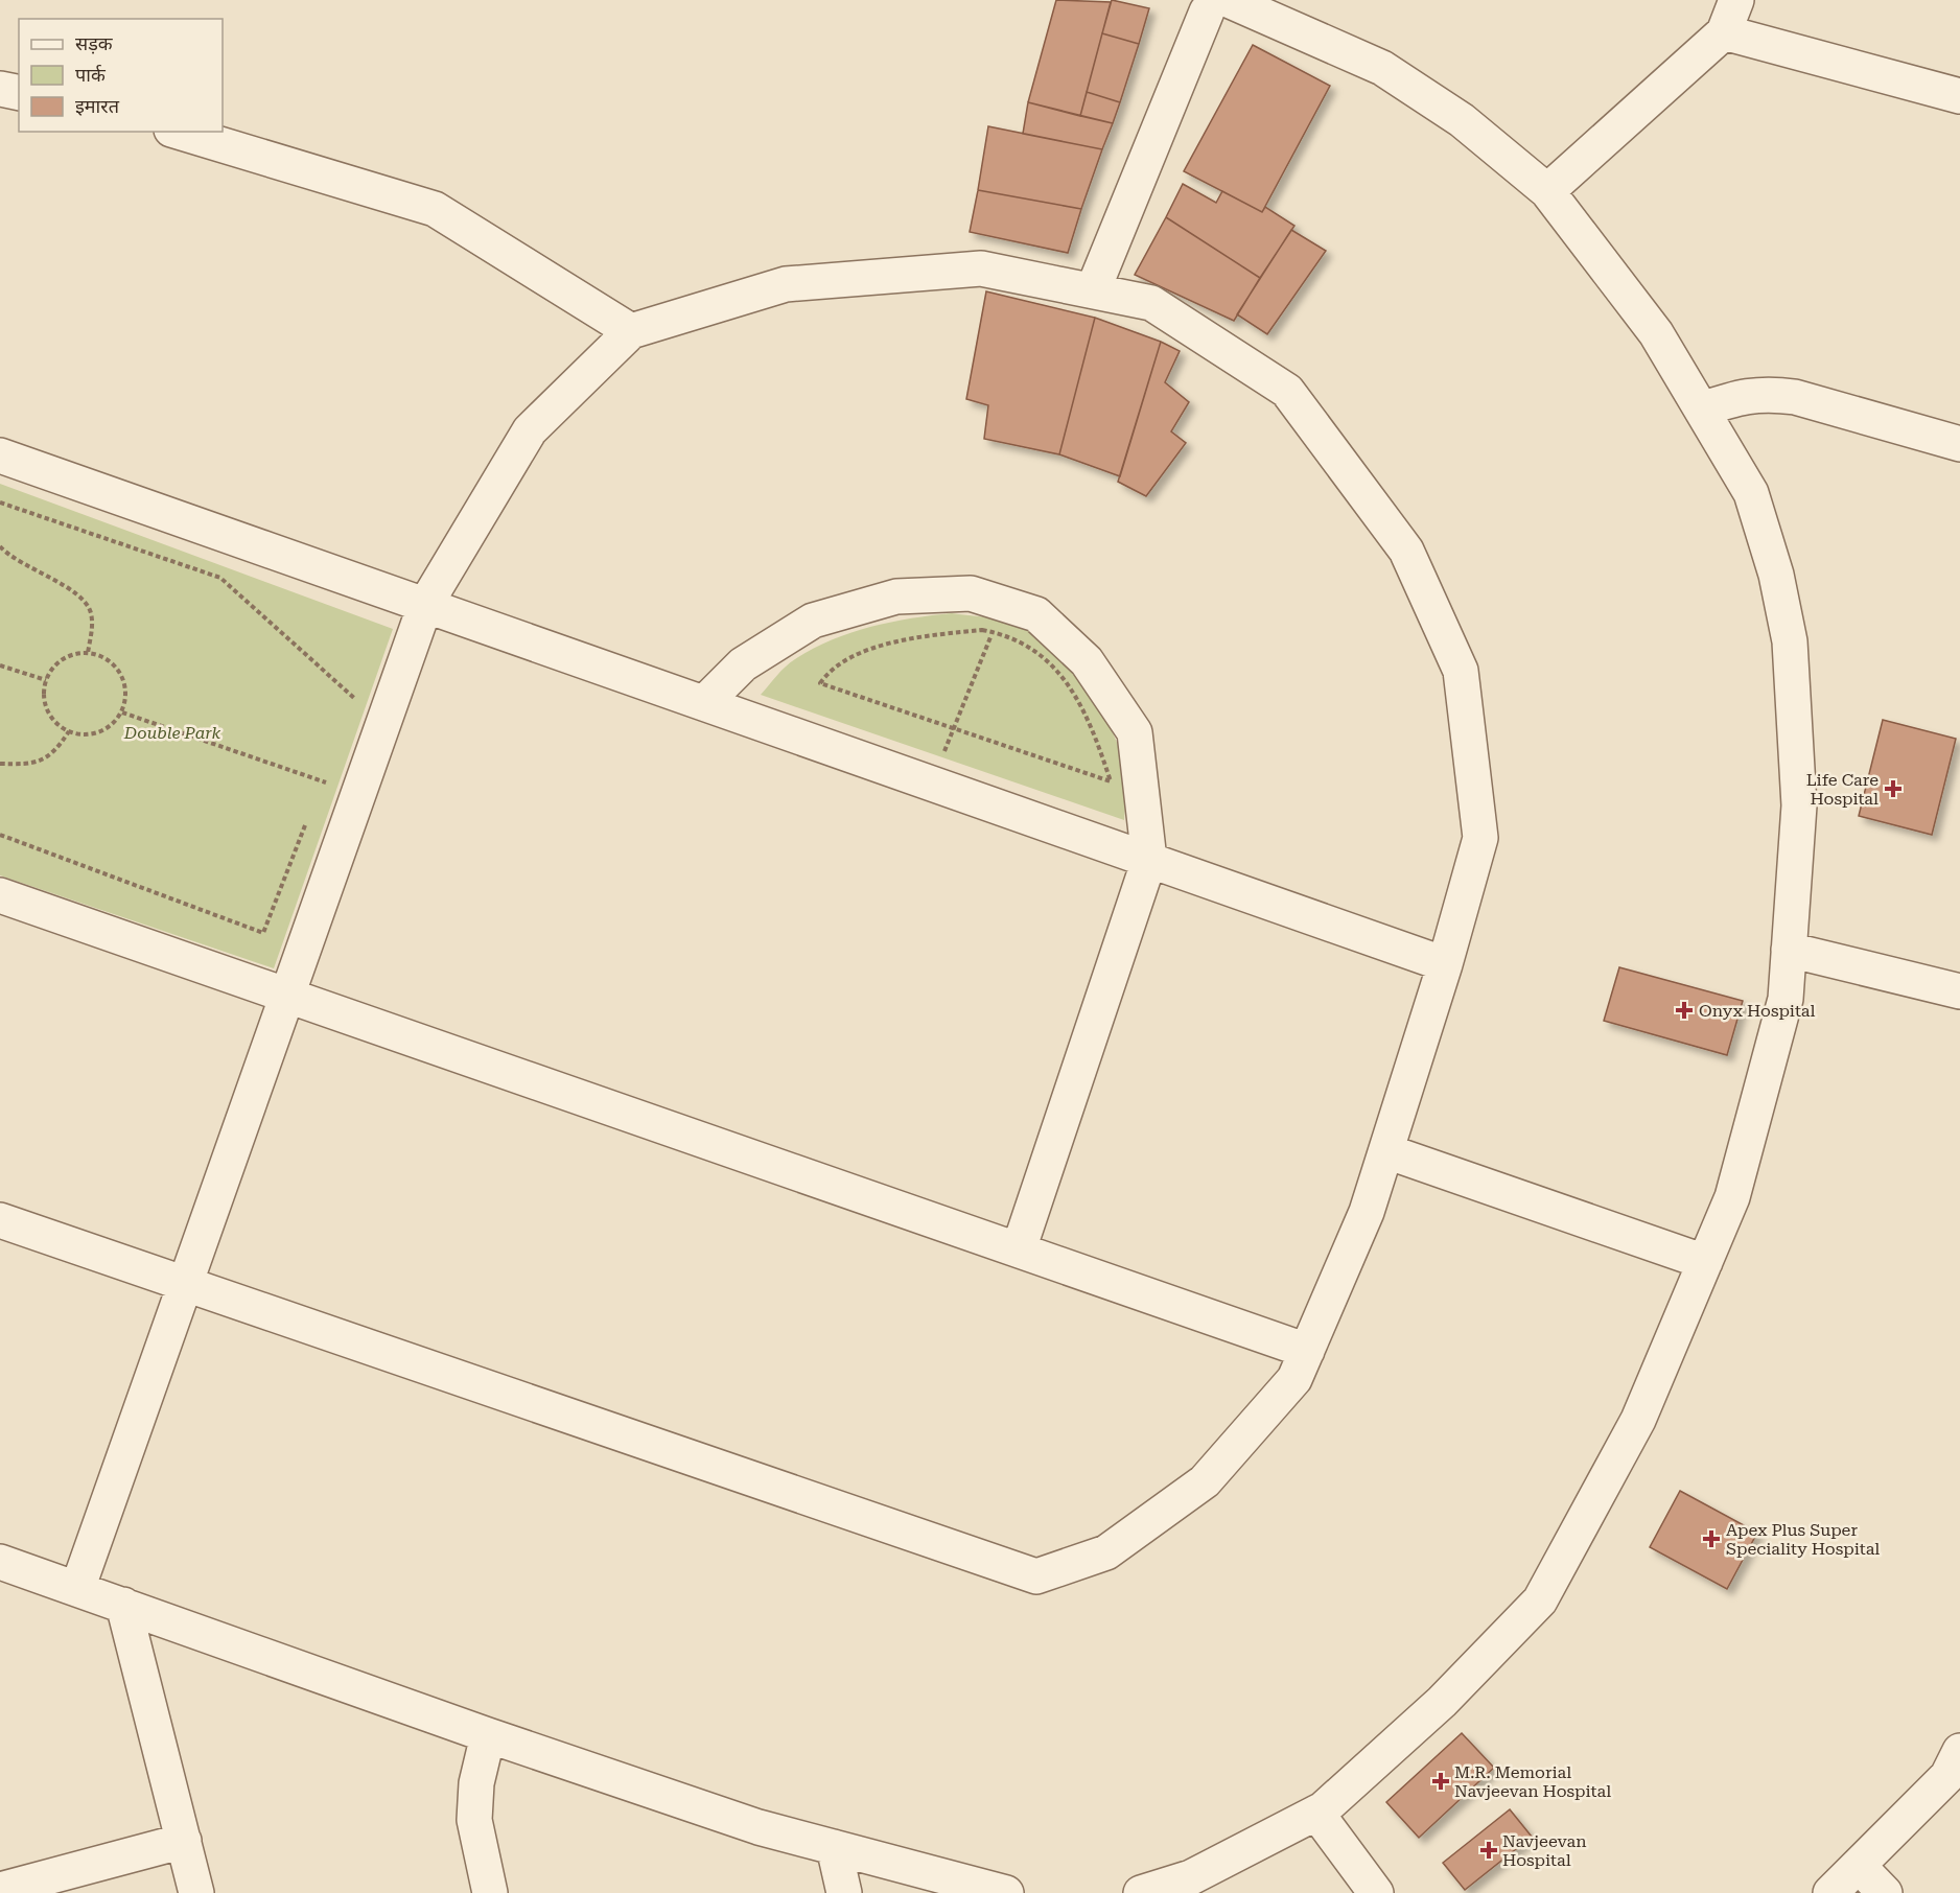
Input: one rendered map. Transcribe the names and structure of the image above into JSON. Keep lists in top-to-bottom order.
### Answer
{
  "parks": ["Double Park"],
  "places": {
    "health": [
      "Life Care Hospital",
      "Onyx Hospital",
      "Apex Plus Super Speciality Hospital",
      "M.R. Memorial Navjeevan Hospital",
      "Navjeevan Hospital"
    ]
  },
  "legend": ["सड़क", "पार्क", "इमारत"]
}
